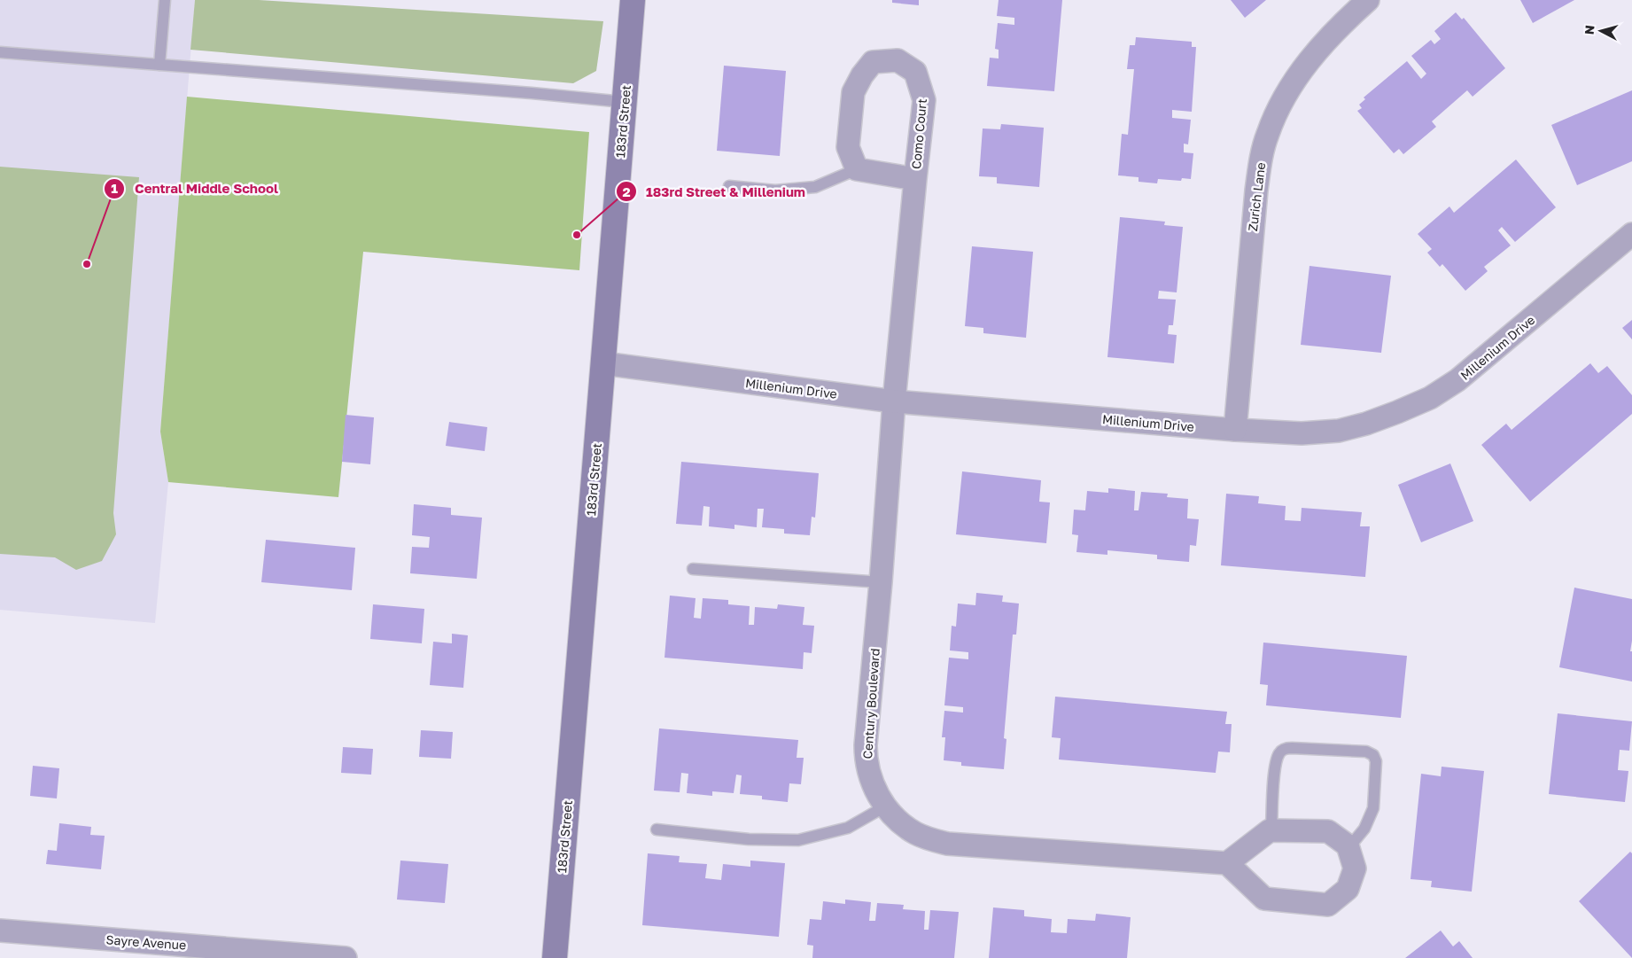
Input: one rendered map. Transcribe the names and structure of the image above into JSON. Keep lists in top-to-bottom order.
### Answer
{
  "streets": {
    "street": [
      "183rd Street",
      "Como Court",
      "Zurich Lane",
      "Millenium Drive",
      "Century Boulevard",
      "Sayre Avenue"
    ]
  },
  "crossings": [
    ["183rd Street", "Millenium Drive"],
    ["Como Court", "Millenium Drive"],
    ["Como Court", "Century Boulevard"],
    ["Zurich Lane", "Millenium Drive"],
    ["Millenium Drive", "Century Boulevard"]
  ],
  "places": ["183rd Street & Millenium", "Central Middle School"],
  "north": "left"
}
